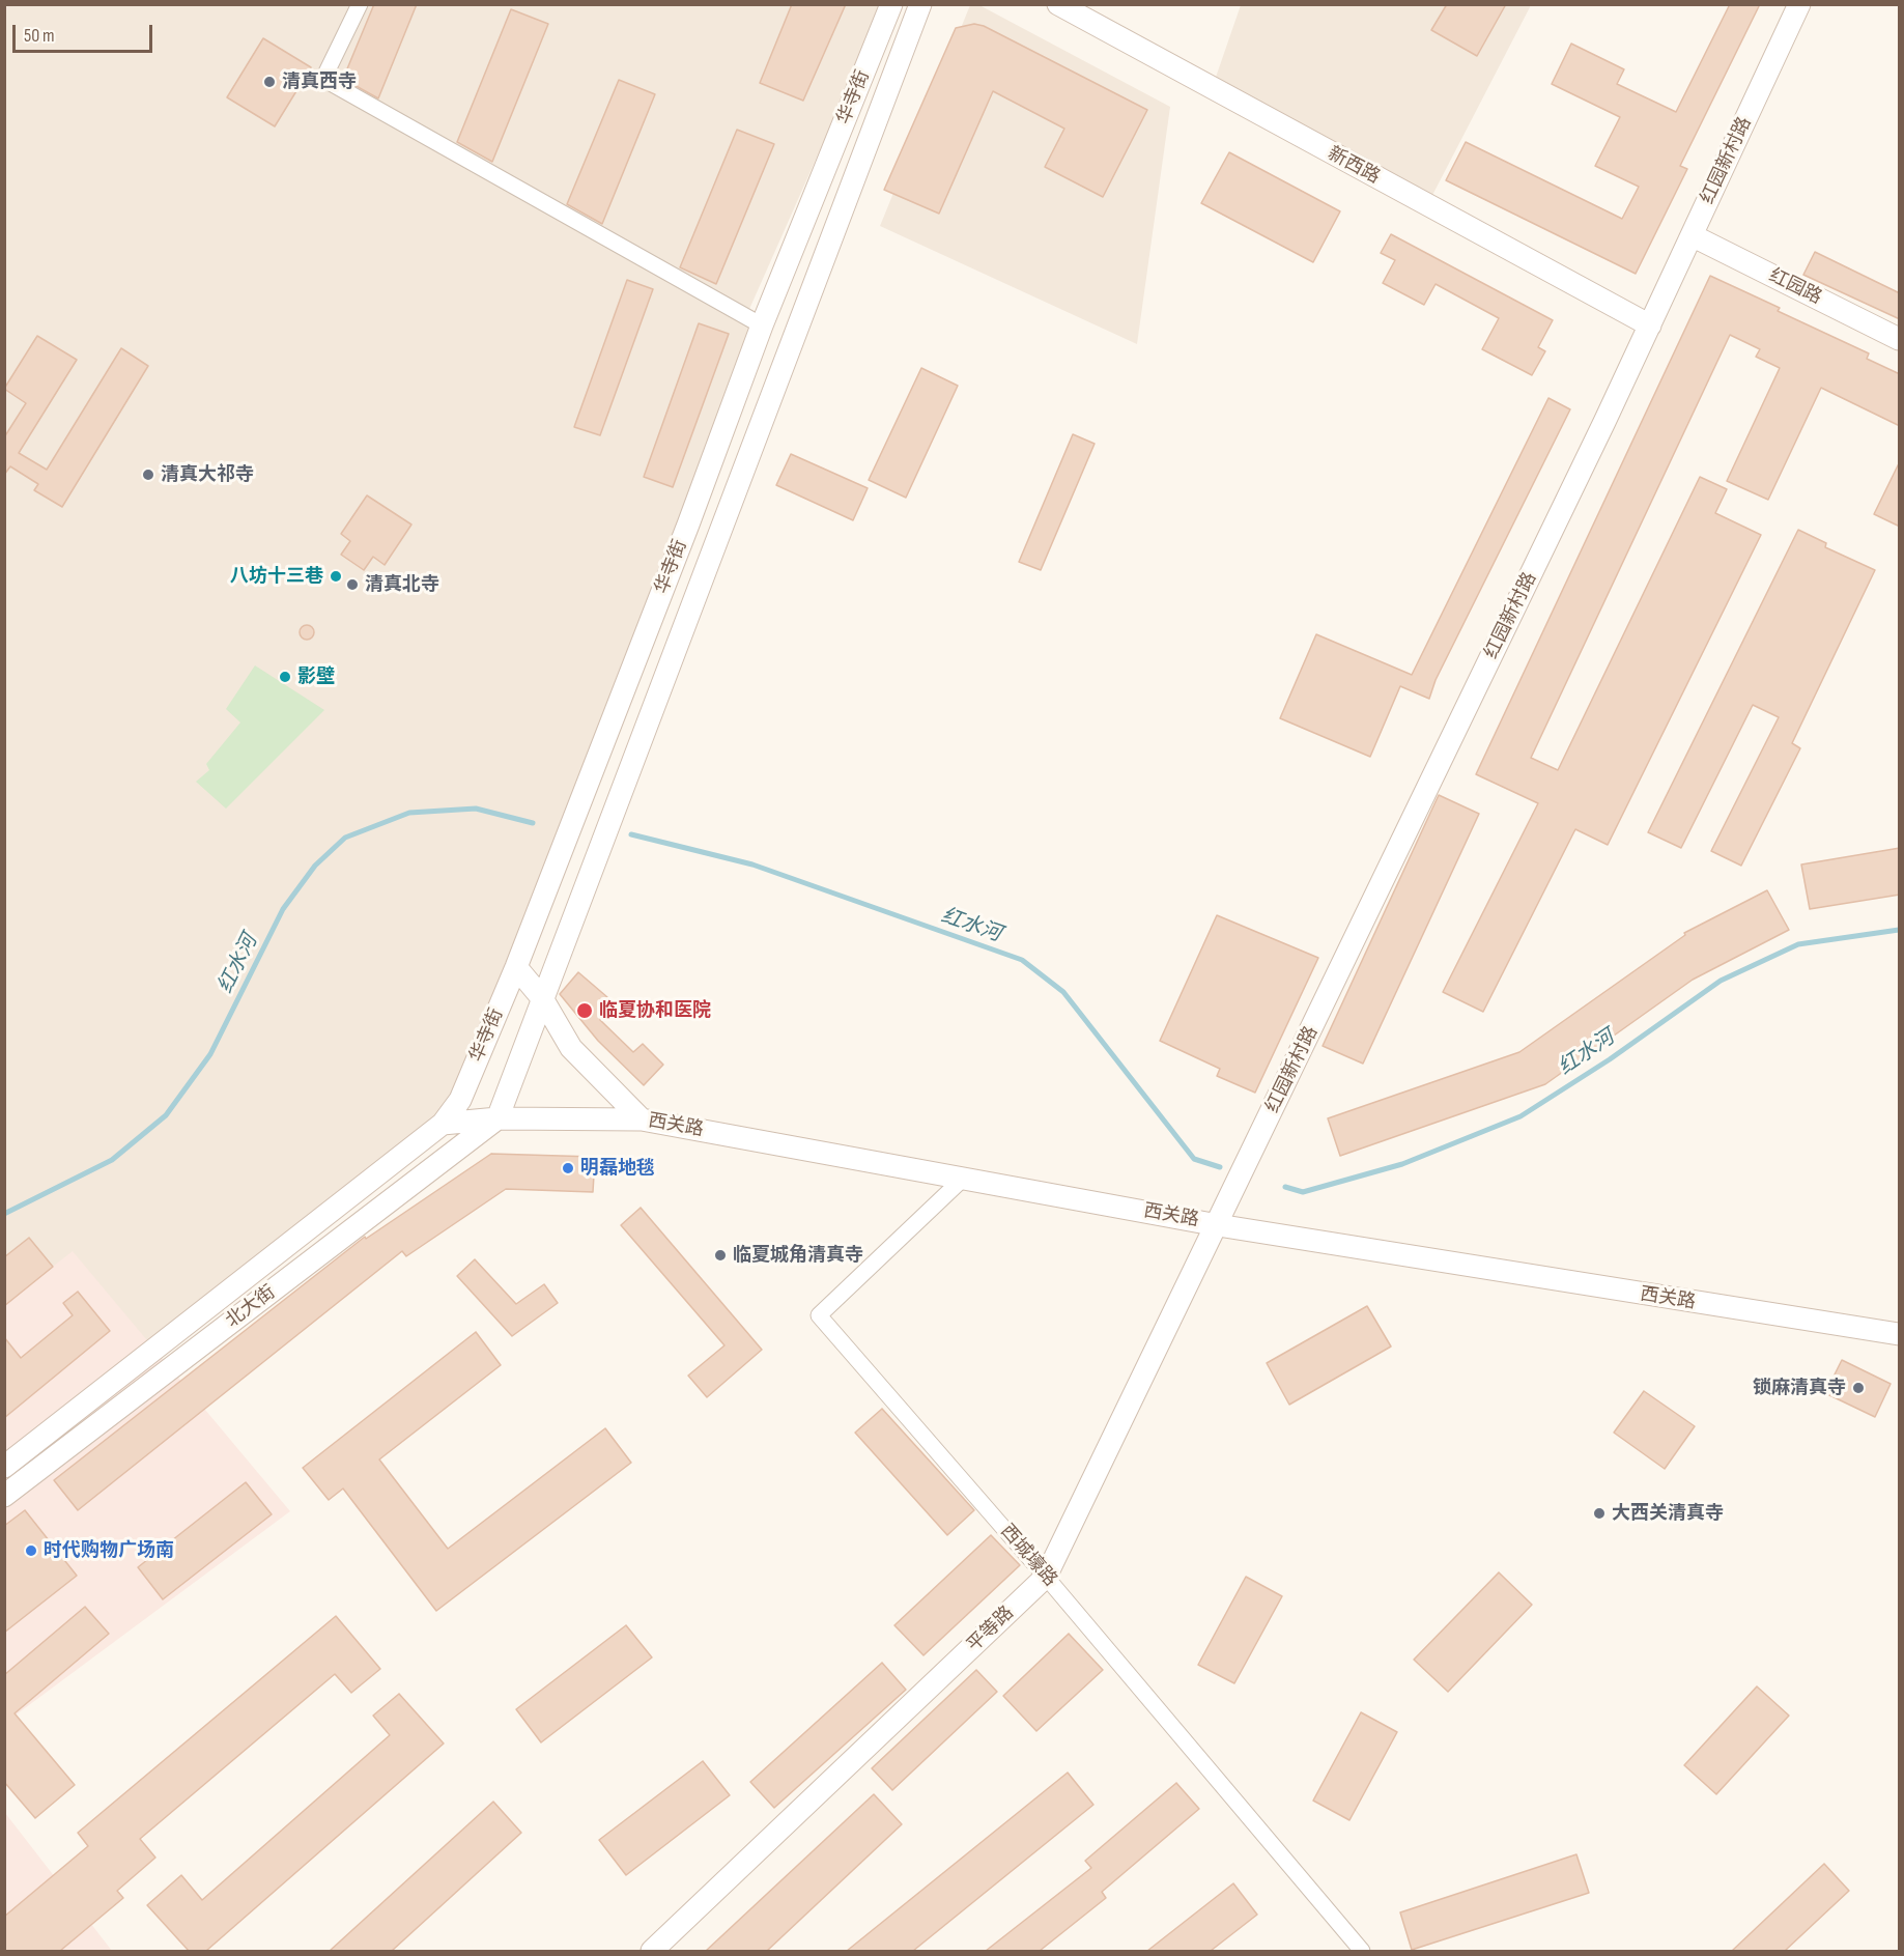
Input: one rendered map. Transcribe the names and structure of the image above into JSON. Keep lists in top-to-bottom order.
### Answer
{
  "streets": {
    "main road": [
      "华寺街",
      "红园新村路",
      "新西路",
      "红园路",
      "西关路",
      "北大街",
      "平等路"
    ],
    "street": ["西城壕路"]
  },
  "crossings": [
    ["华寺街", "西关路"],
    ["华寺街", "北大街"],
    ["红园新村路", "新西路"],
    ["红园新村路", "红园路"],
    ["红园新村路", "西关路"],
    ["红园新村路", "平等路"],
    ["西关路", "北大街"],
    ["西关路", "西城壕路"],
    ["西关路", "平等路"],
    ["西城壕路", "平等路"]
  ],
  "water": ["红水河"],
  "places": [
    "清真西寺",
    "清真大祁寺",
    "八坊十三巷",
    "清真北寺",
    "影壁",
    "临夏协和医院",
    "明磊地毯",
    "临夏城角清真寺",
    "锁麻清真寺",
    "大西关清真寺",
    "时代购物广场南"
  ],
  "scale_bar": "50 m"
}
